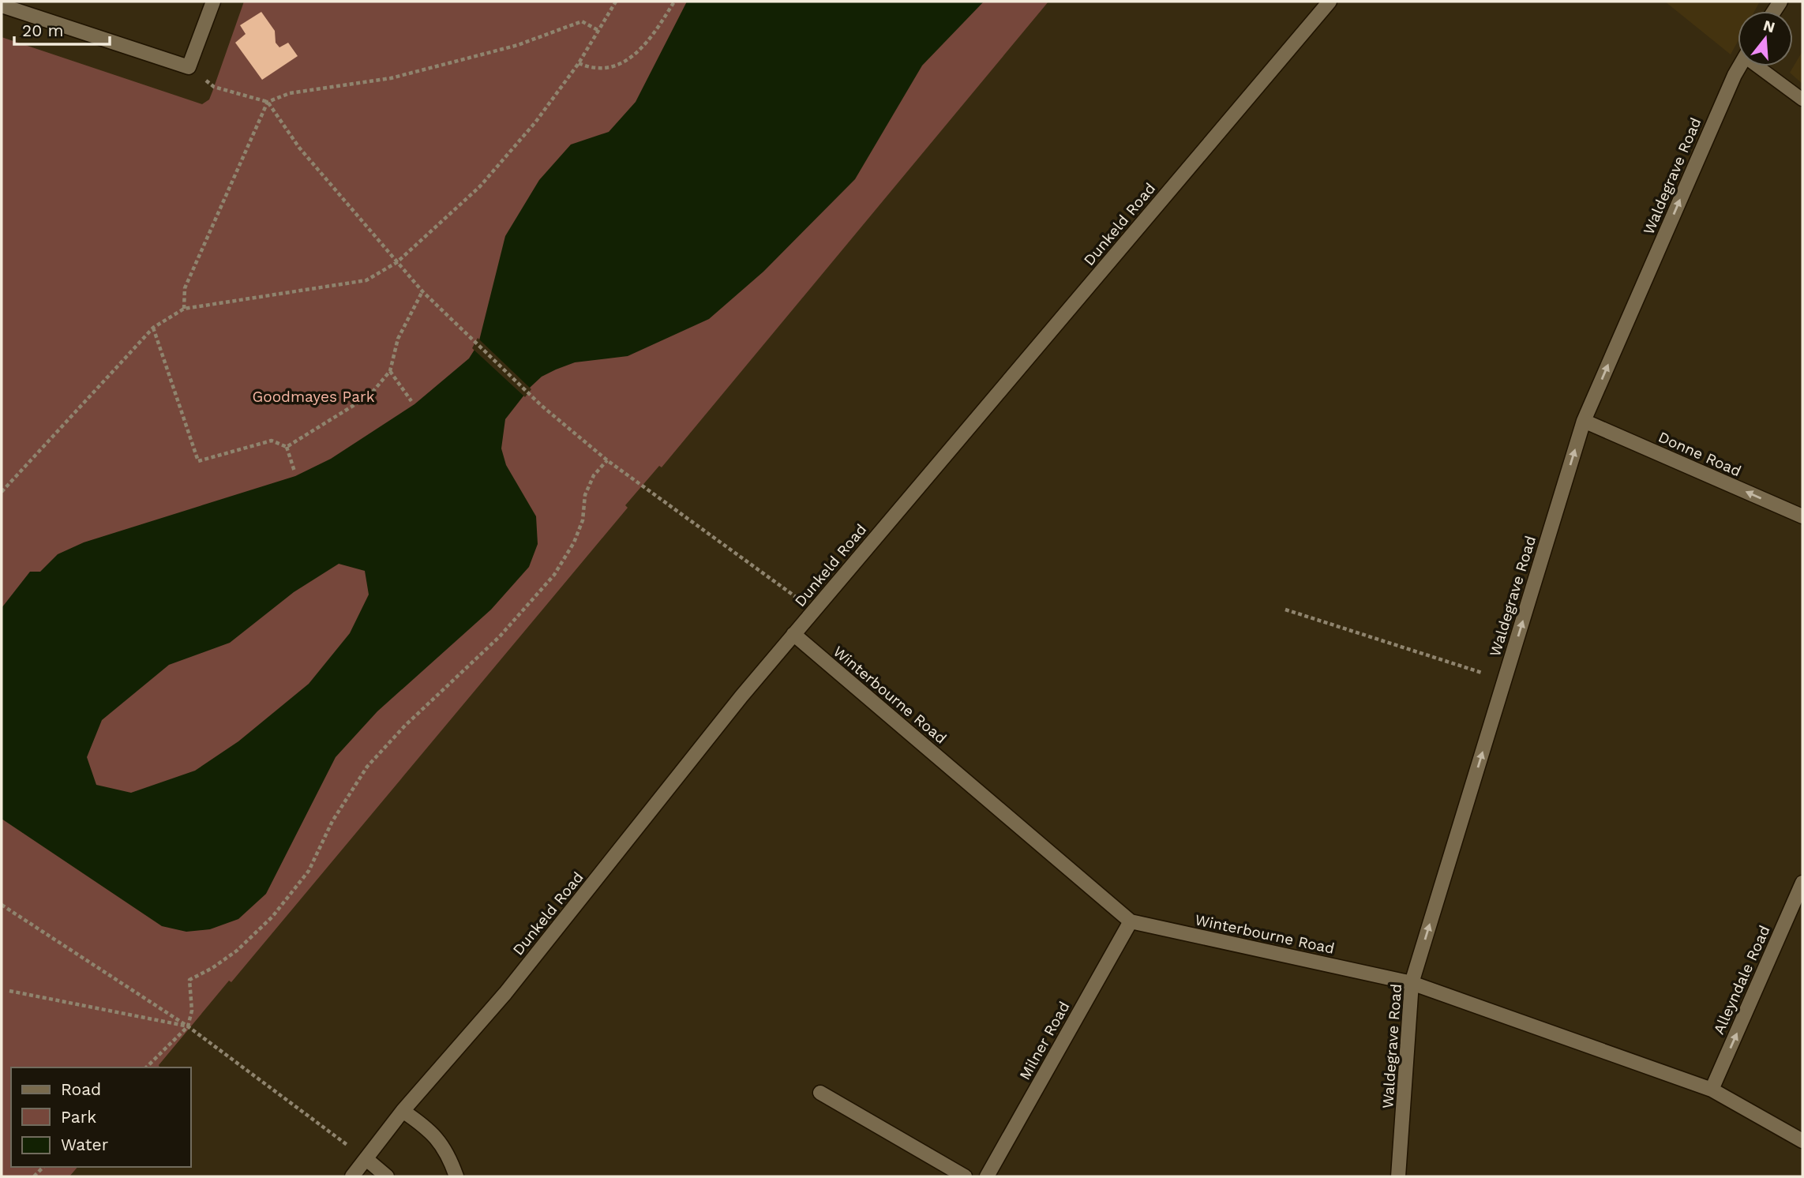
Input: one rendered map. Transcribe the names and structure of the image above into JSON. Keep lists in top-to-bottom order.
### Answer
{
  "streets": {
    "street": [
      "Waldegrave Road",
      "Dunkeld Road",
      "Donne Road",
      "Winterbourne Road",
      "Alleyndale Road",
      "Milner Road"
    ]
  },
  "crossings": [
    ["Waldegrave Road", "Donne Road"],
    ["Waldegrave Road", "Winterbourne Road"],
    ["Dunkeld Road", "Winterbourne Road"],
    ["Winterbourne Road", "Alleyndale Road"],
    ["Winterbourne Road", "Milner Road"]
  ],
  "one_way": ["Waldegrave Road", "Donne Road", "Alleyndale Road"],
  "parks": ["Goodmayes Park"],
  "legend": ["Road", "Park", "Water"],
  "scale_bar": "20 m",
  "north": "top"
}
